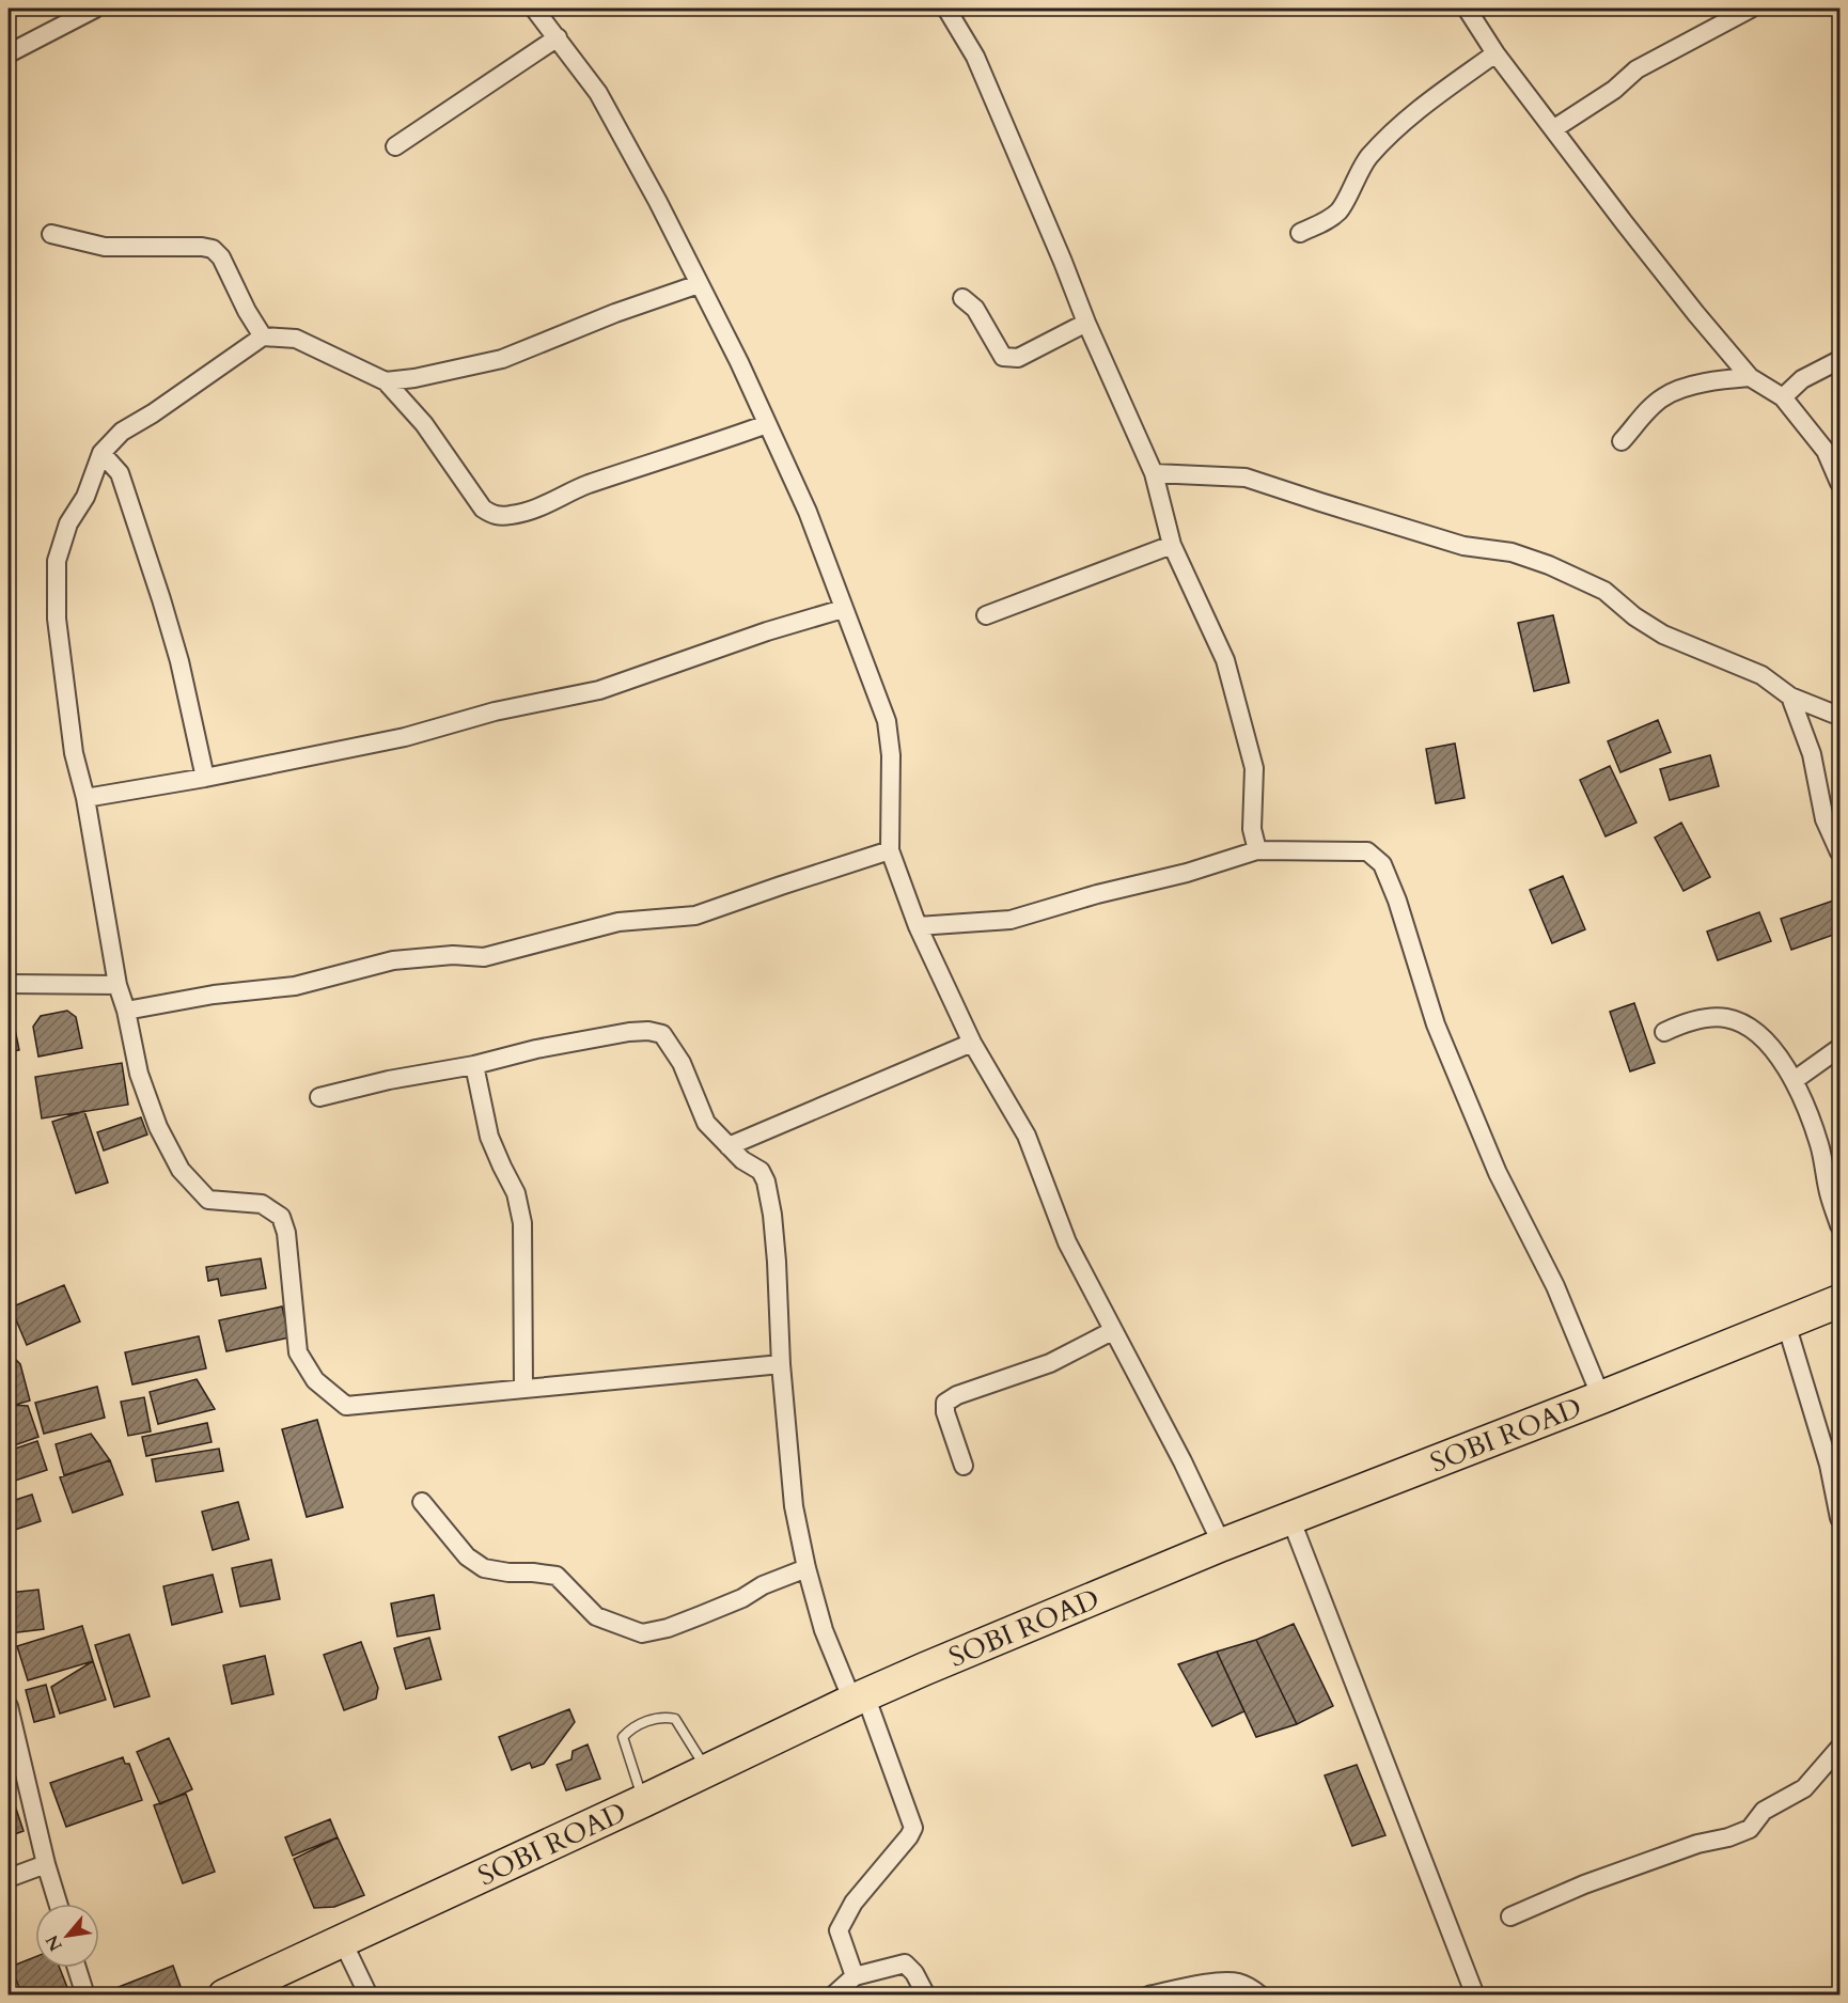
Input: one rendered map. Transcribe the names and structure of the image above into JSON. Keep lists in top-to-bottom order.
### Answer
{
  "streets": {
    "highway": ["SOBI ROAD"]
  },
  "north": "bottom left"
}
